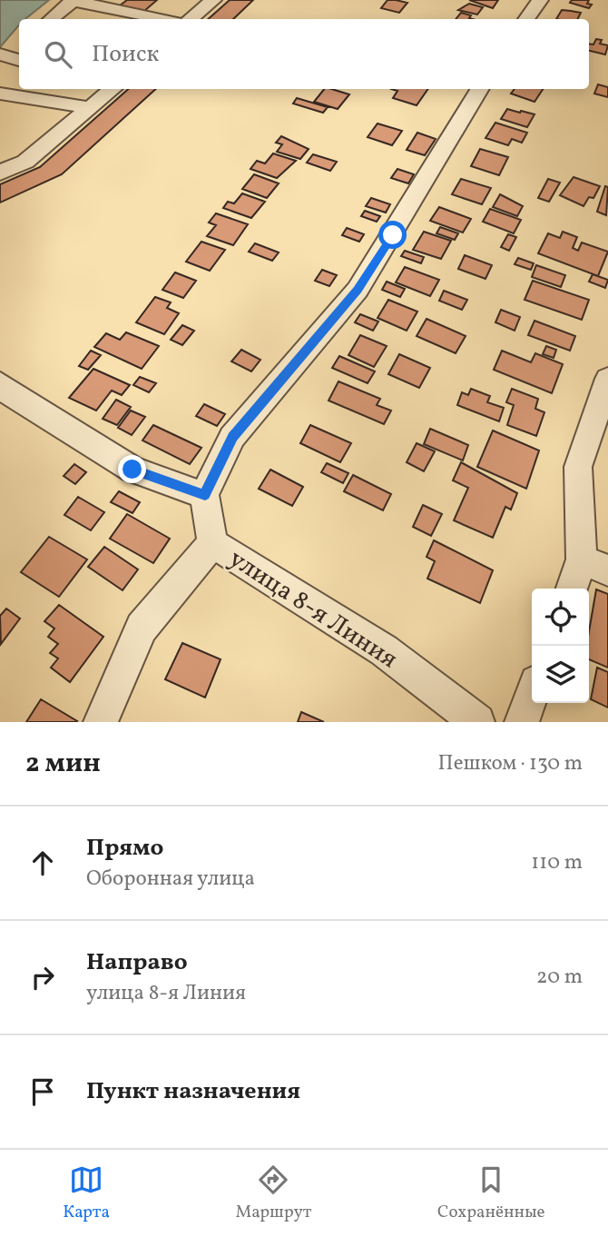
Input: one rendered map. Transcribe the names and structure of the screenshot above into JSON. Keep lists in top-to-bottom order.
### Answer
{
  "streets": {
    "street": ["улица 8-я Линия"]
  },
  "page": {
    "search": "Поиск",
    "heading": ["2 мин", "Пешком · 130 m"],
    "list": [
      ["Прямо", "Оборонная улица", "110 m"],
      ["Направо", "улица 8-я Линия", "20 m"],
      "Пункт назначения"
    ],
    "nav": ["Карта", "Маршрут", "Сохранённые"]
  }
}
